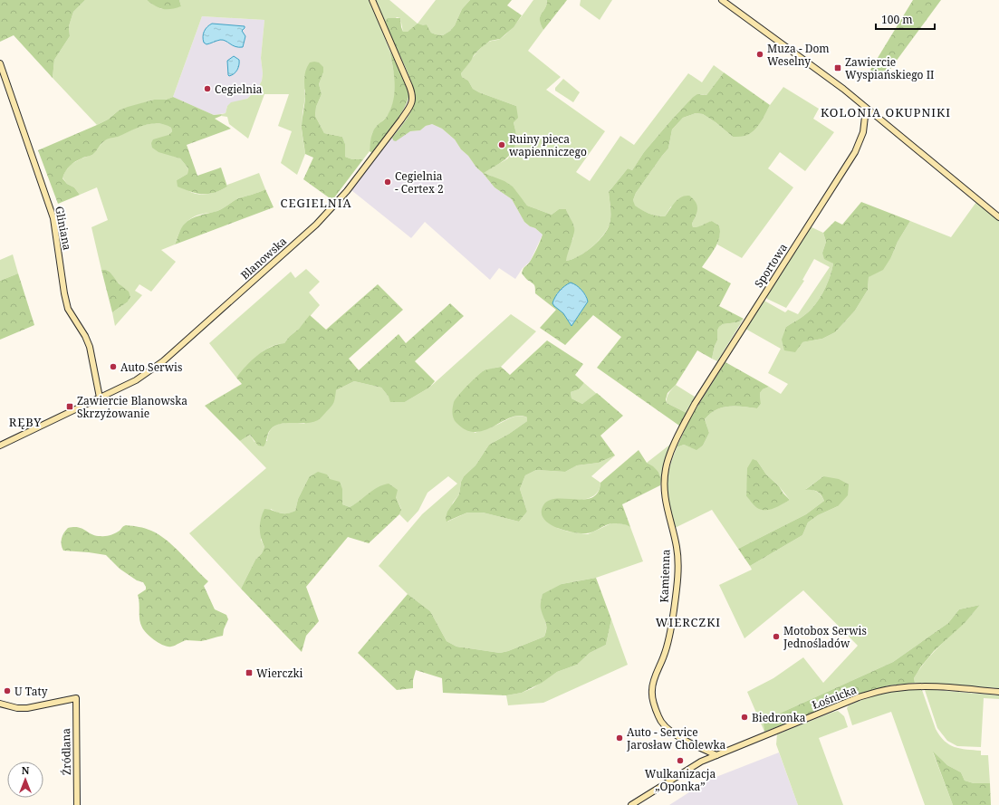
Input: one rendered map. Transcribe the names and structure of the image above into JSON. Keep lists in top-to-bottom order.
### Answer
{
  "streets": {
    "street": [
      "Gliniana",
      "Blanowska",
      "Sportowa",
      "Kamienna",
      "Łośnicka",
      "Źródlana"
    ]
  },
  "crossings": [
    ["Gliniana", "Blanowska"],
    ["Sportowa", "Kamienna"],
    ["Kamienna", "Łośnicka"]
  ],
  "districts": [
    "KOLONIA OKUPNIKI",
    "CEGIELNIA",
    "RĘBY",
    "WIERCZKI"
  ],
  "places": {
    "other": [
      "Muza - Dom Weselny",
      "Cegielnia",
      "Ruiny pieca wapienniczego",
      "Cegielnia - Certex 2",
      "Auto Serwis",
      "Motobox Serwis Jednośladów",
      "U Taty",
      "Biedronka",
      "Auto - Service Jarosław Cholewka",
      "Wulkanizacja „Oponka”"
    ],
    "transit": ["Zawiercie Wyspiańskiego II", "Zawiercie Blanowska Skrzyżowanie", "Wierczki"]
  },
  "scale_bar": "100 m",
  "north": "top"
}
